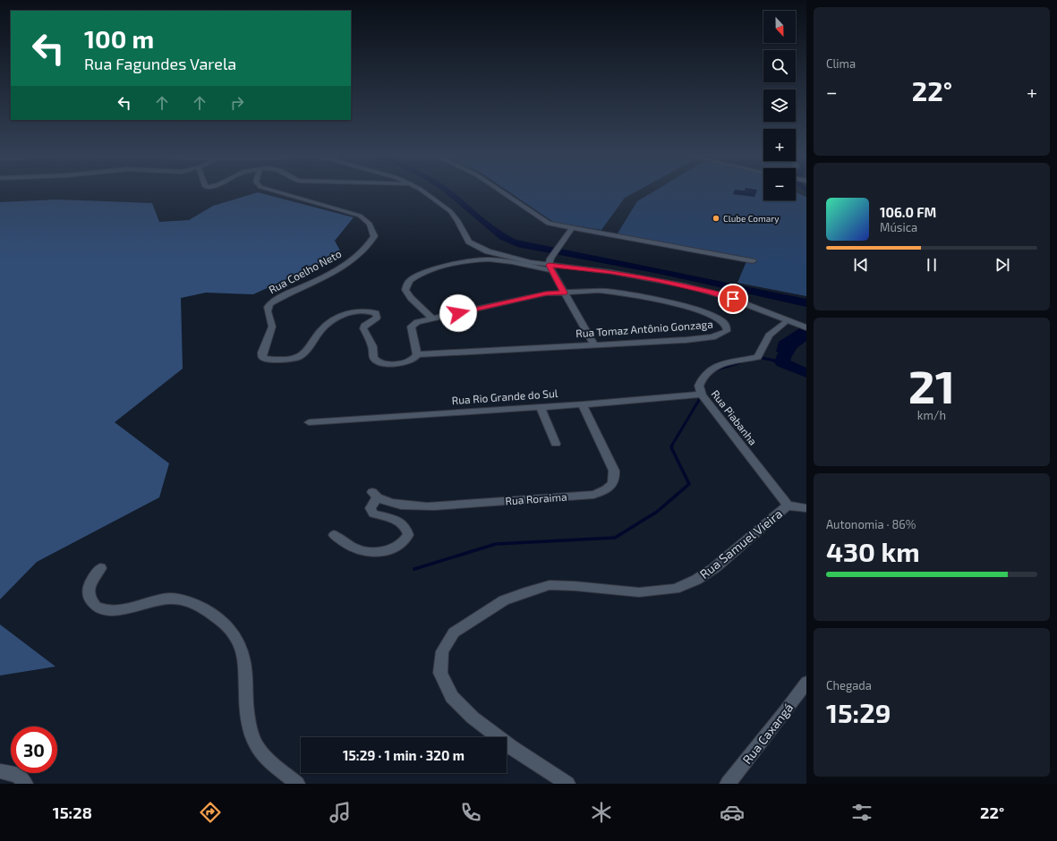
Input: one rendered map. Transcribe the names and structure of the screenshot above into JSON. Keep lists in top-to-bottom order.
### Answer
{
  "streets": {
    "street": [
      "Rua Coelho Neto",
      "Rua Tomaz Antônio Gonzaga",
      "Rua Rio Grande do Sul",
      "Rua Piabanha",
      "Rua Roraima",
      "Rua Samuel Vieira",
      "Rua Caxangá"
    ]
  },
  "crossings": [
    ["Rua Coelho Neto", "Rua Tomaz Antônio Gonzaga"],
    ["Rua Rio Grande do Sul", "Rua Piabanha"],
    ["Rua Rio Grande do Sul", "Rua Roraima"],
    ["Rua Piabanha", "Rua Samuel Vieira"]
  ],
  "places": ["Clube Comary"],
  "north": "bottom",
  "page": {
    "tile": [
      "Clima",
      ["21", "km/h"],
      ["Autonomia · 86%", "430 km"],
      ["Chegada", "15:29"]
    ],
    "map_buttons": ["+", "−"],
    "turn": ["100 m", "Rua Fagundes Varela"],
    "heat": ["−", "22°", "+"],
    "song": ["106.0 FM", "Música"],
    "limit": "30",
    "trip": "15:29 · 1 min · 320 m",
    "tabs": ["15:28", "22°"]
  }
}
